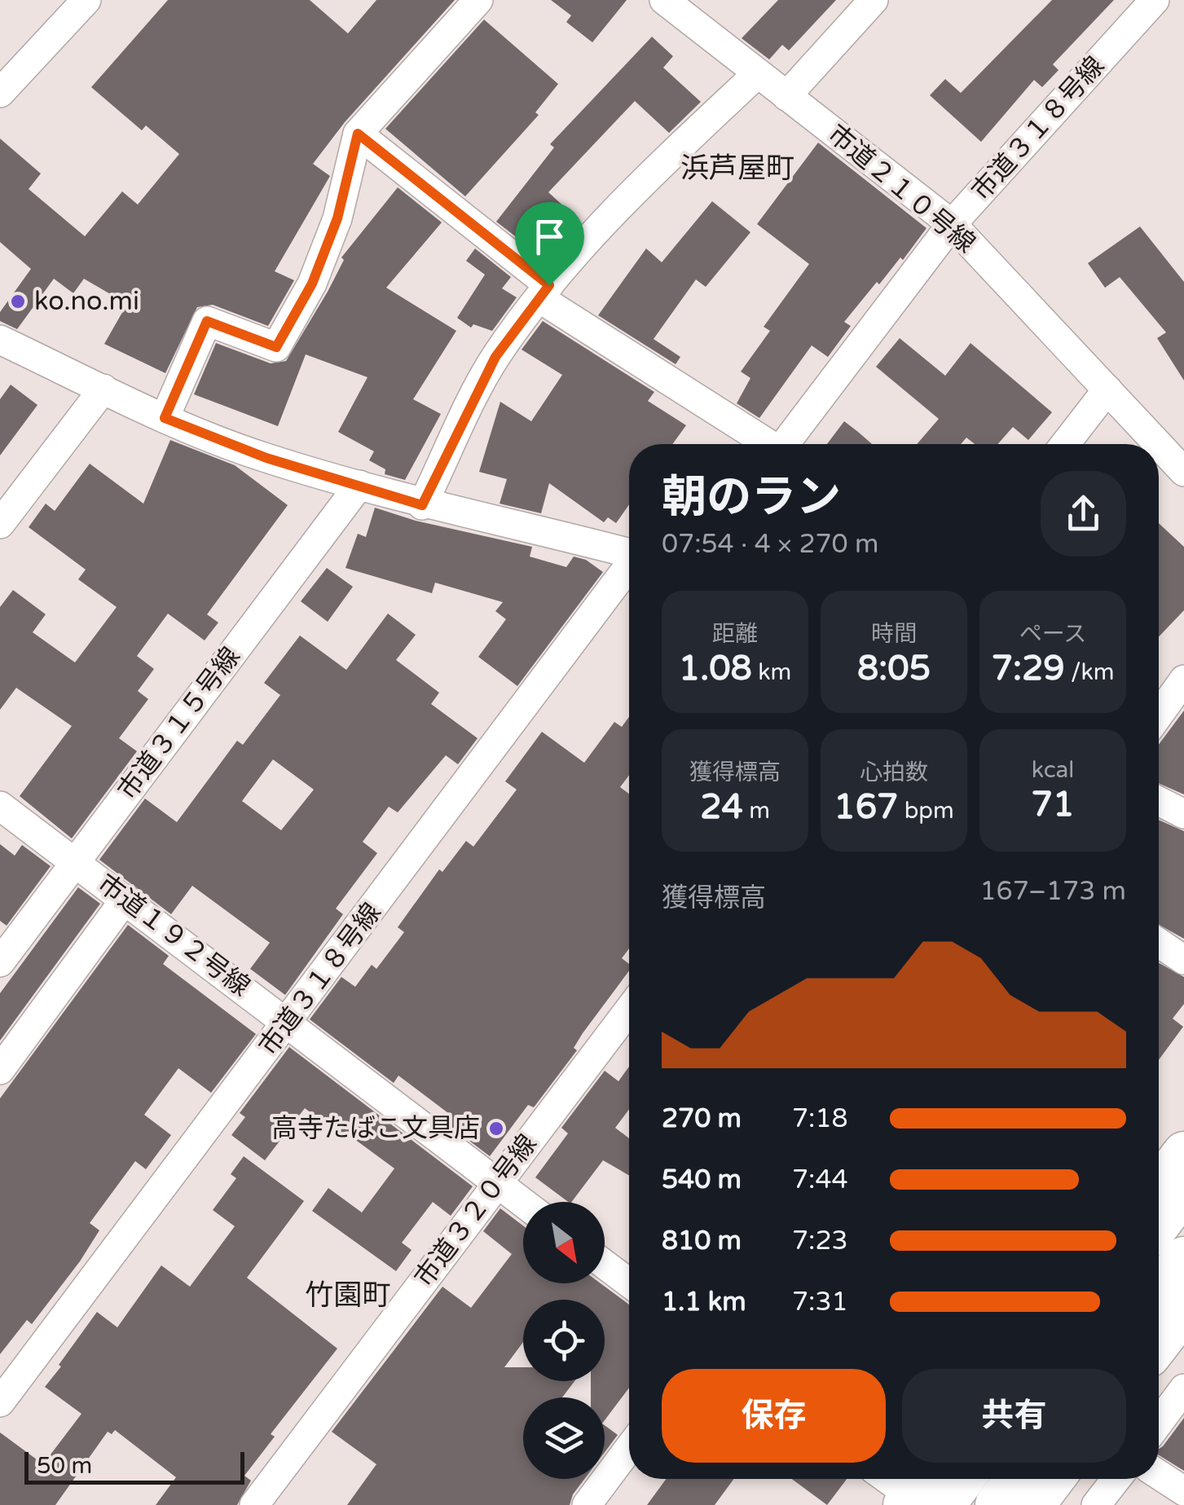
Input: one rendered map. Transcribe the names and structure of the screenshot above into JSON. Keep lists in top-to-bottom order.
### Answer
{
  "streets": {
    "street": [
      "市道３１８号線",
      "市道２１０号線",
      "市道３１５号線",
      "市道１９２号線",
      "市道３２０号線"
    ]
  },
  "crossings": [
    ["市道３１８号線", "市道２１０号線"],
    ["市道３１８号線", "市道１９２号線"],
    ["市道３１５号線", "市道１９２号線"],
    ["市道１９２号線", "市道３２０号線"]
  ],
  "districts": ["浜芦屋町", "竹園町"],
  "places": ["ko.no.mi", "高寺たばこ文具店"],
  "scale_bar": "50 m",
  "north": "bottom right",
  "page": {
    "heading": ["朝のラン", "07:54 · 4 × 270 m"],
    "stats": [
      ["距離", "1.08 km"],
      ["時間", "8:05"],
      ["ペース", "7:29 /km"],
      ["獲得標高", "24 m"],
      ["心拍数", "167 bpm"],
      ["kcal", "71"]
    ],
    "chart": ["獲得標高", "167–173 m"],
    "list": [
      {
        "name": "270 m",
        "note": "7:18"
      },
      {
        "name": "540 m",
        "note": "7:44"
      },
      {
        "name": "810 m",
        "note": "7:23"
      },
      {
        "name": "1.1 km",
        "note": "7:31"
      }
    ],
    "buttons": ["保存", "共有"],
    "scale": "50 m"
  }
}
